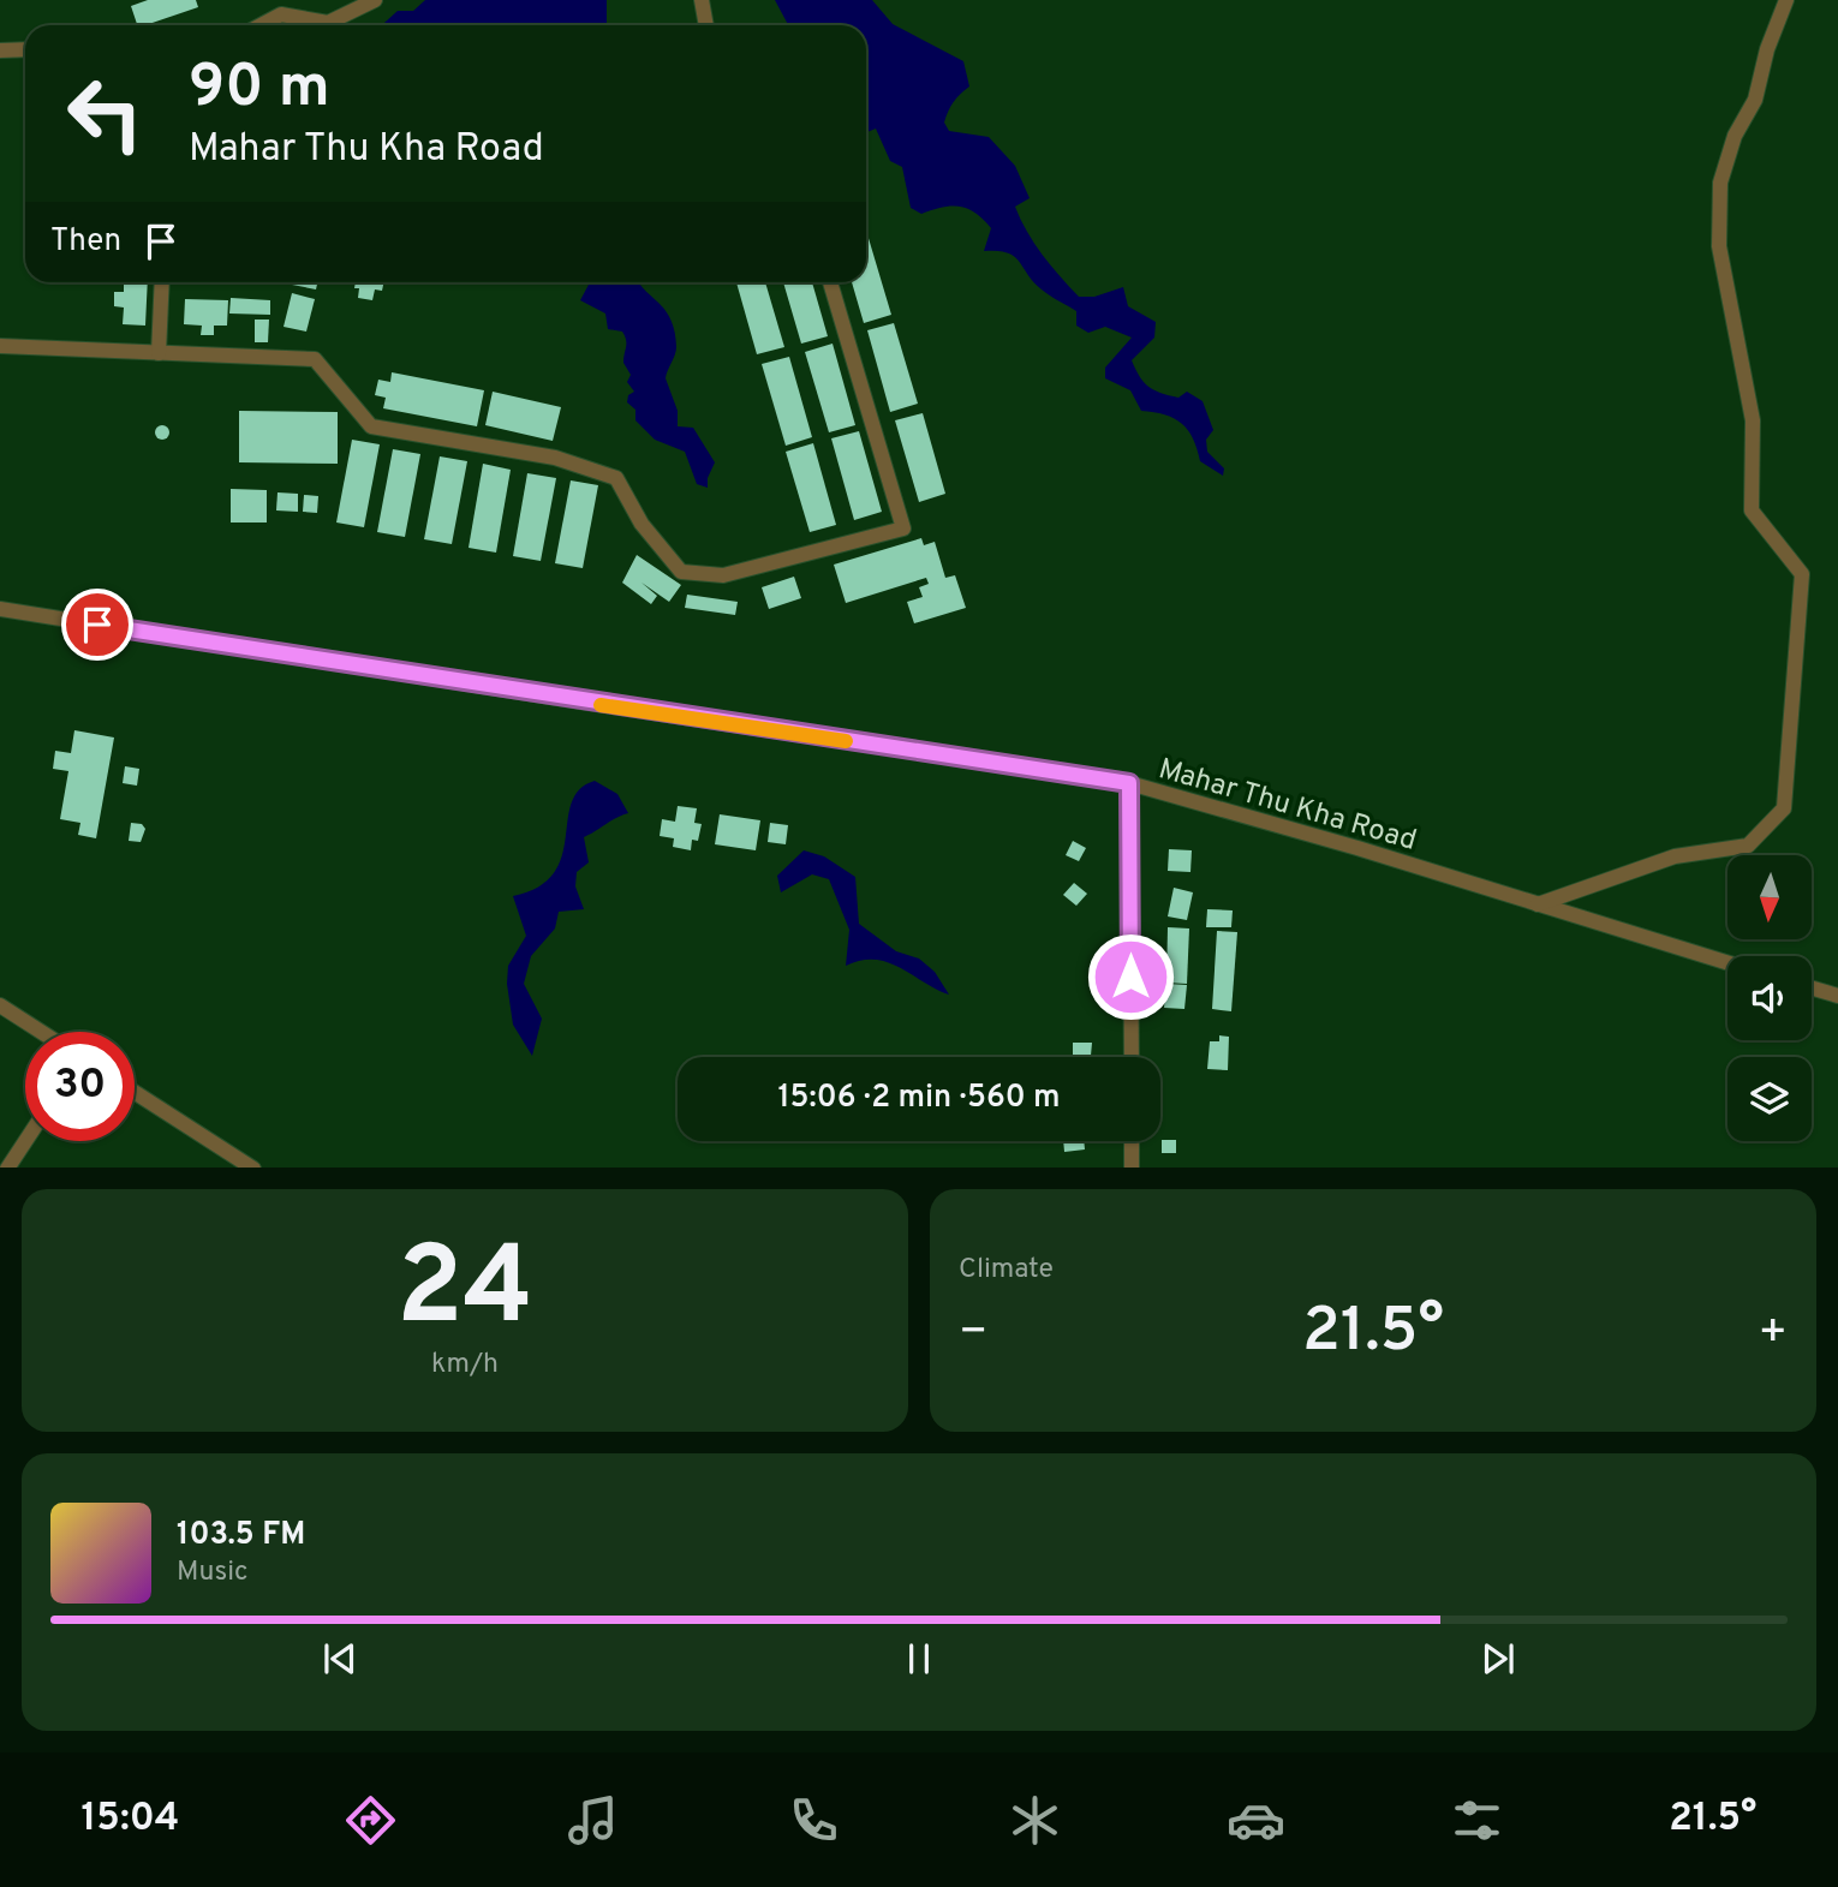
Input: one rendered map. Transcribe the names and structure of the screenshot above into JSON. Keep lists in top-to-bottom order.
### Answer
{
  "streets": {
    "street": ["Mahar Thu Kha Road"]
  },
  "north": "bottom",
  "page": {
    "turn": ["90 m", "Mahar Thu Kha Road"],
    "then": "Then",
    "limit": "30",
    "trip": "15:06 · 2 min · 560 m",
    "tile": [
      ["24", "km/h"],
      "Climate"
    ],
    "heat": ["−", "21.5°", "+"],
    "song": ["103.5 FM", "Music"],
    "tabs": ["15:04", "21.5°"]
  }
}
